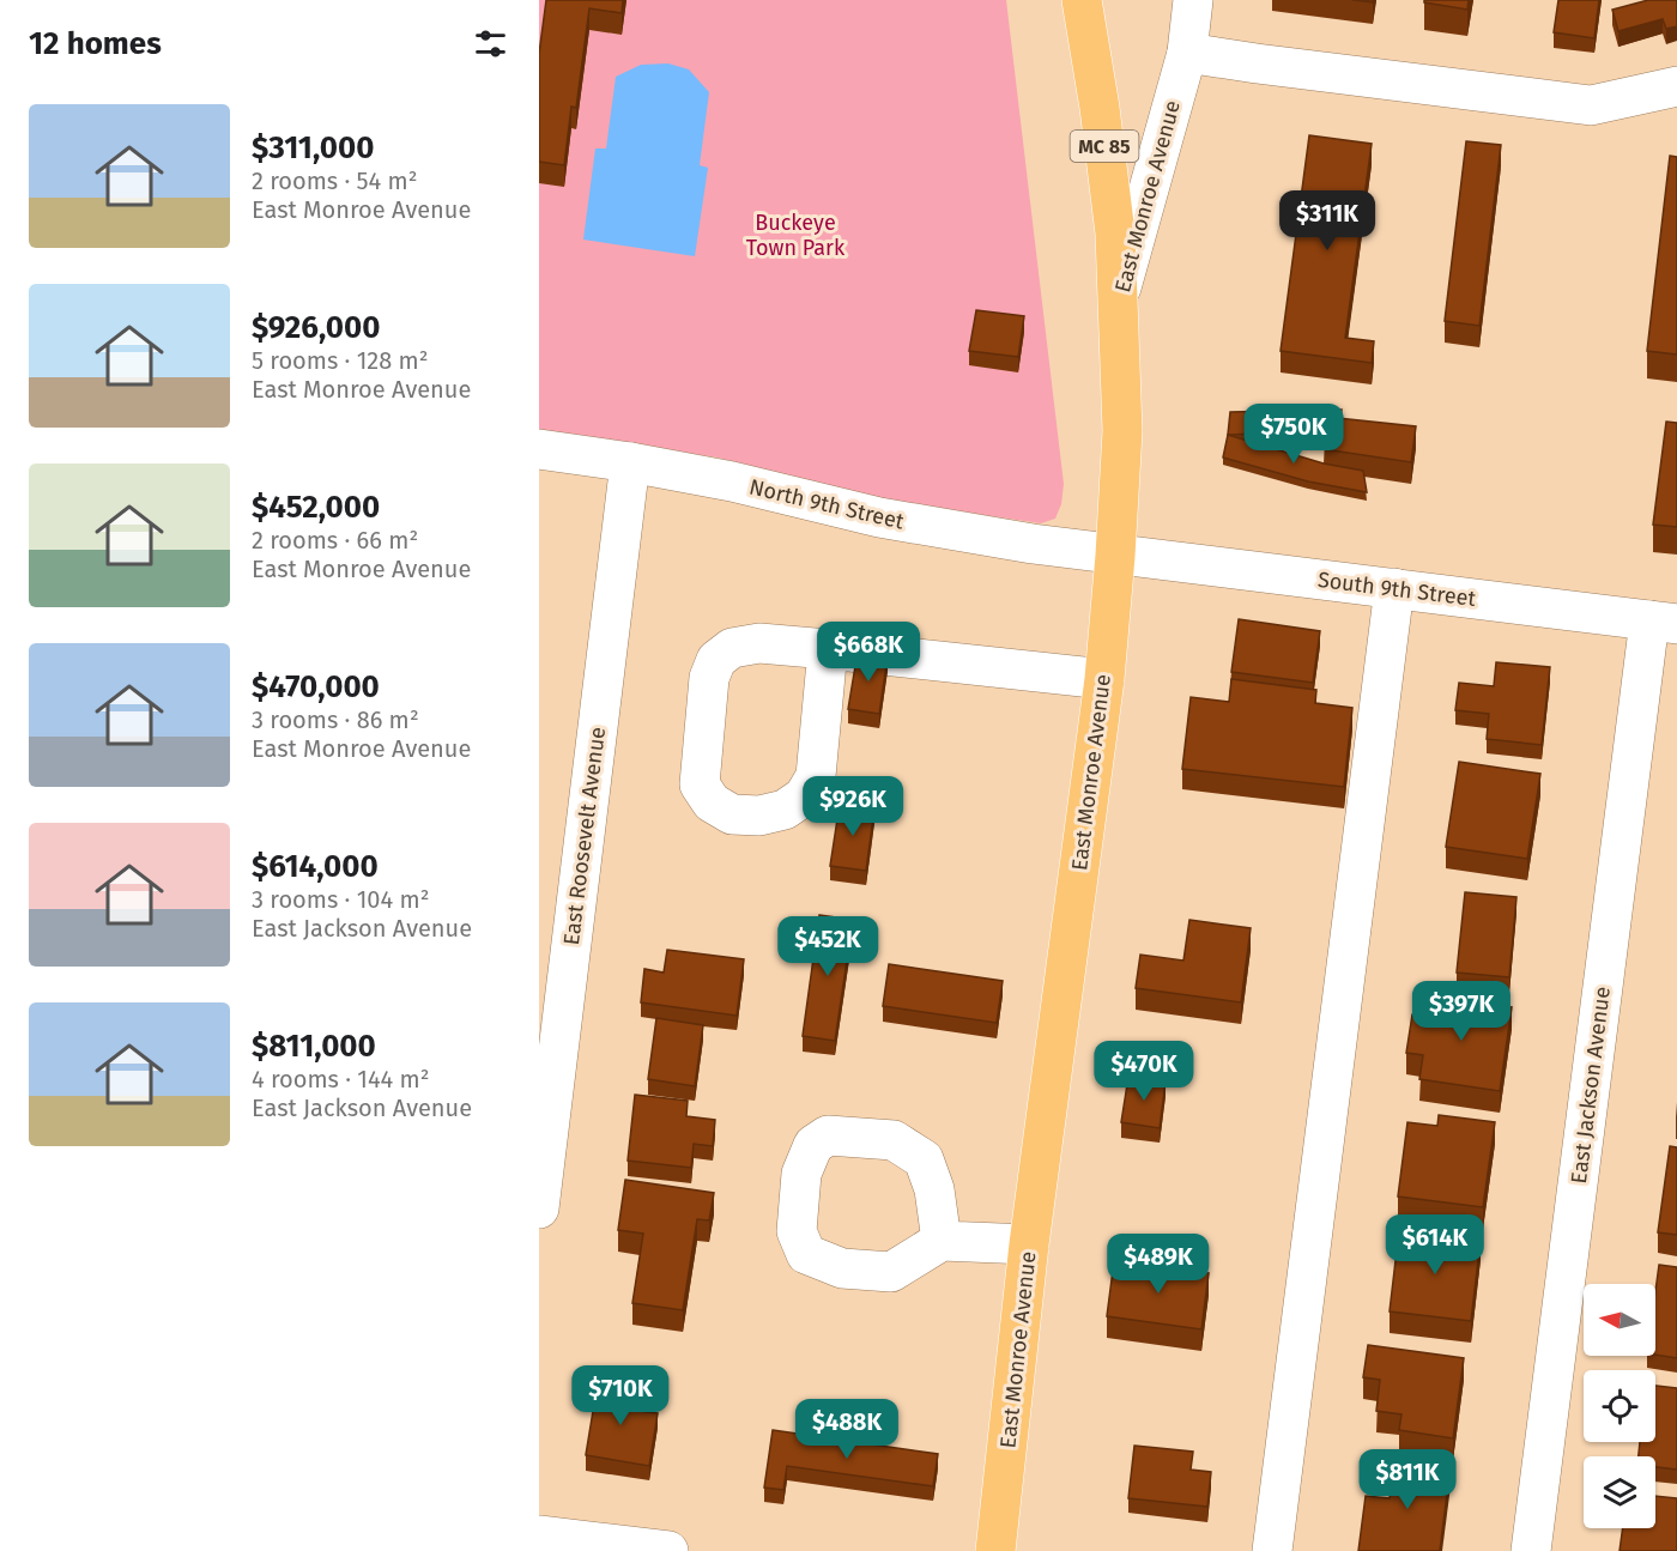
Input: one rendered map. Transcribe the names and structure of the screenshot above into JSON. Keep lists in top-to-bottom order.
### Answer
{
  "streets": {
    "main road": ["MC 85", "East Monroe Avenue"],
    "street": [
      "North 9th Street",
      "South 9th Street",
      "East Roosevelt Avenue",
      "East Jackson Avenue"
    ]
  },
  "crossings": [
    ["MC 85", "East Monroe Avenue"],
    ["East Monroe Avenue", "North 9th Street"],
    ["East Monroe Avenue", "South 9th Street"],
    ["North 9th Street", "South 9th Street"],
    ["North 9th Street", "East Roosevelt Avenue"],
    ["South 9th Street", "East Jackson Avenue"]
  ],
  "parks": ["Buckeye Town Park"],
  "north": "left",
  "page": {
    "heading": "12 homes",
    "list": [
      {
        "name": "$311,000",
        "note": "2 rooms · 54 m² · East Monroe Avenue"
      },
      {
        "name": "$926,000",
        "note": "5 rooms · 128 m² · East Monroe Avenue"
      },
      {
        "name": "$452,000",
        "note": "2 rooms · 66 m² · East Monroe Avenue"
      },
      {
        "name": "$470,000",
        "note": "3 rooms · 86 m² · East Monroe Avenue"
      },
      {
        "name": "$614,000",
        "note": "3 rooms · 104 m² · East Jackson Avenue"
      },
      {
        "name": "$811,000",
        "note": "4 rooms · 144 m² · East Jackson Avenue"
      }
    ],
    "price": [
      "$311K",
      "$750K",
      "$668K",
      "$926K",
      "$452K",
      "$397K",
      "$470K",
      "$614K",
      "$489K",
      "$710K",
      "$488K",
      "$811K"
    ]
  }
}
